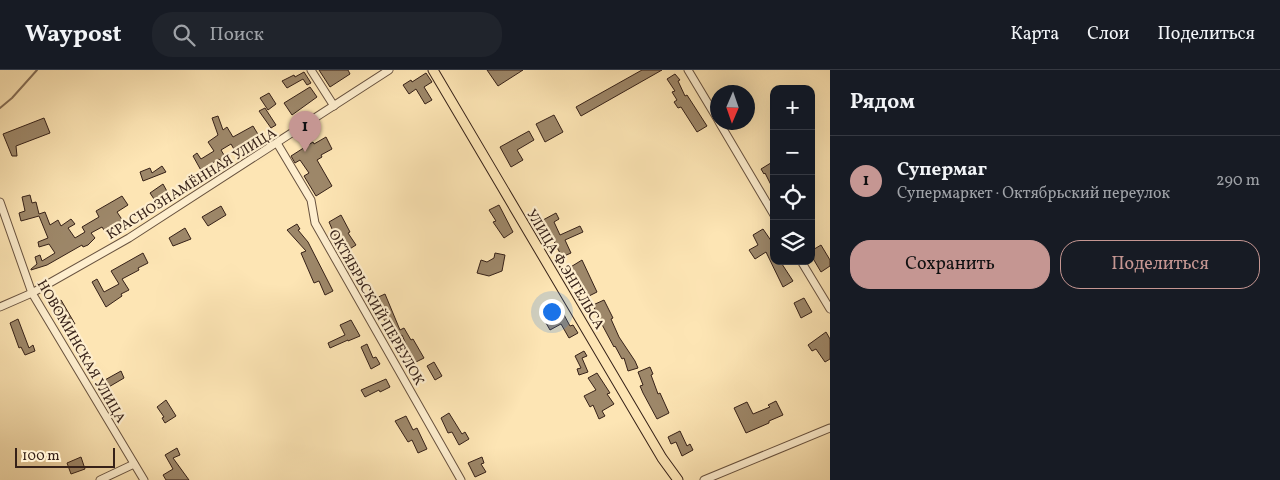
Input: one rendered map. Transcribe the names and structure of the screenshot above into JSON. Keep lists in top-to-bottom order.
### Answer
{
  "streets": {
    "main road": ["УЛИЦА Ф.ЭНГЕЛЬСА"],
    "street": ["КРАСНОЗНАМЁННАЯ УЛИЦА", "ОКТЯБРЬСКИЙ ПЕРЕУЛОК", "НОВОМИНСКАЯ УЛИЦА"]
  },
  "crossings": [
    ["КРАСНОЗНАМЁННАЯ УЛИЦА", "ОКТЯБРЬСКИЙ ПЕРЕУЛОК"],
    ["КРАСНОЗНАМЁННАЯ УЛИЦА", "НОВОМИНСКАЯ УЛИЦА"]
  ],
  "scale_bar": "100 m",
  "north": "bottom",
  "page": {
    "header": "Waypost",
    "search": "Поиск",
    "nav": ["Карта", "Слои", "Поделиться"],
    "heading": "Рядом",
    "map_buttons": ["+", "−"],
    "pins": "1",
    "list": [
      {
        "mark": "1",
        "name": "Супермаг",
        "note": "Супермаркет · Октябрьский переулок",
        "value": "290 m"
      }
    ],
    "buttons": ["Сохранить", "Поделиться"],
    "scale": "100 m"
  }
}
